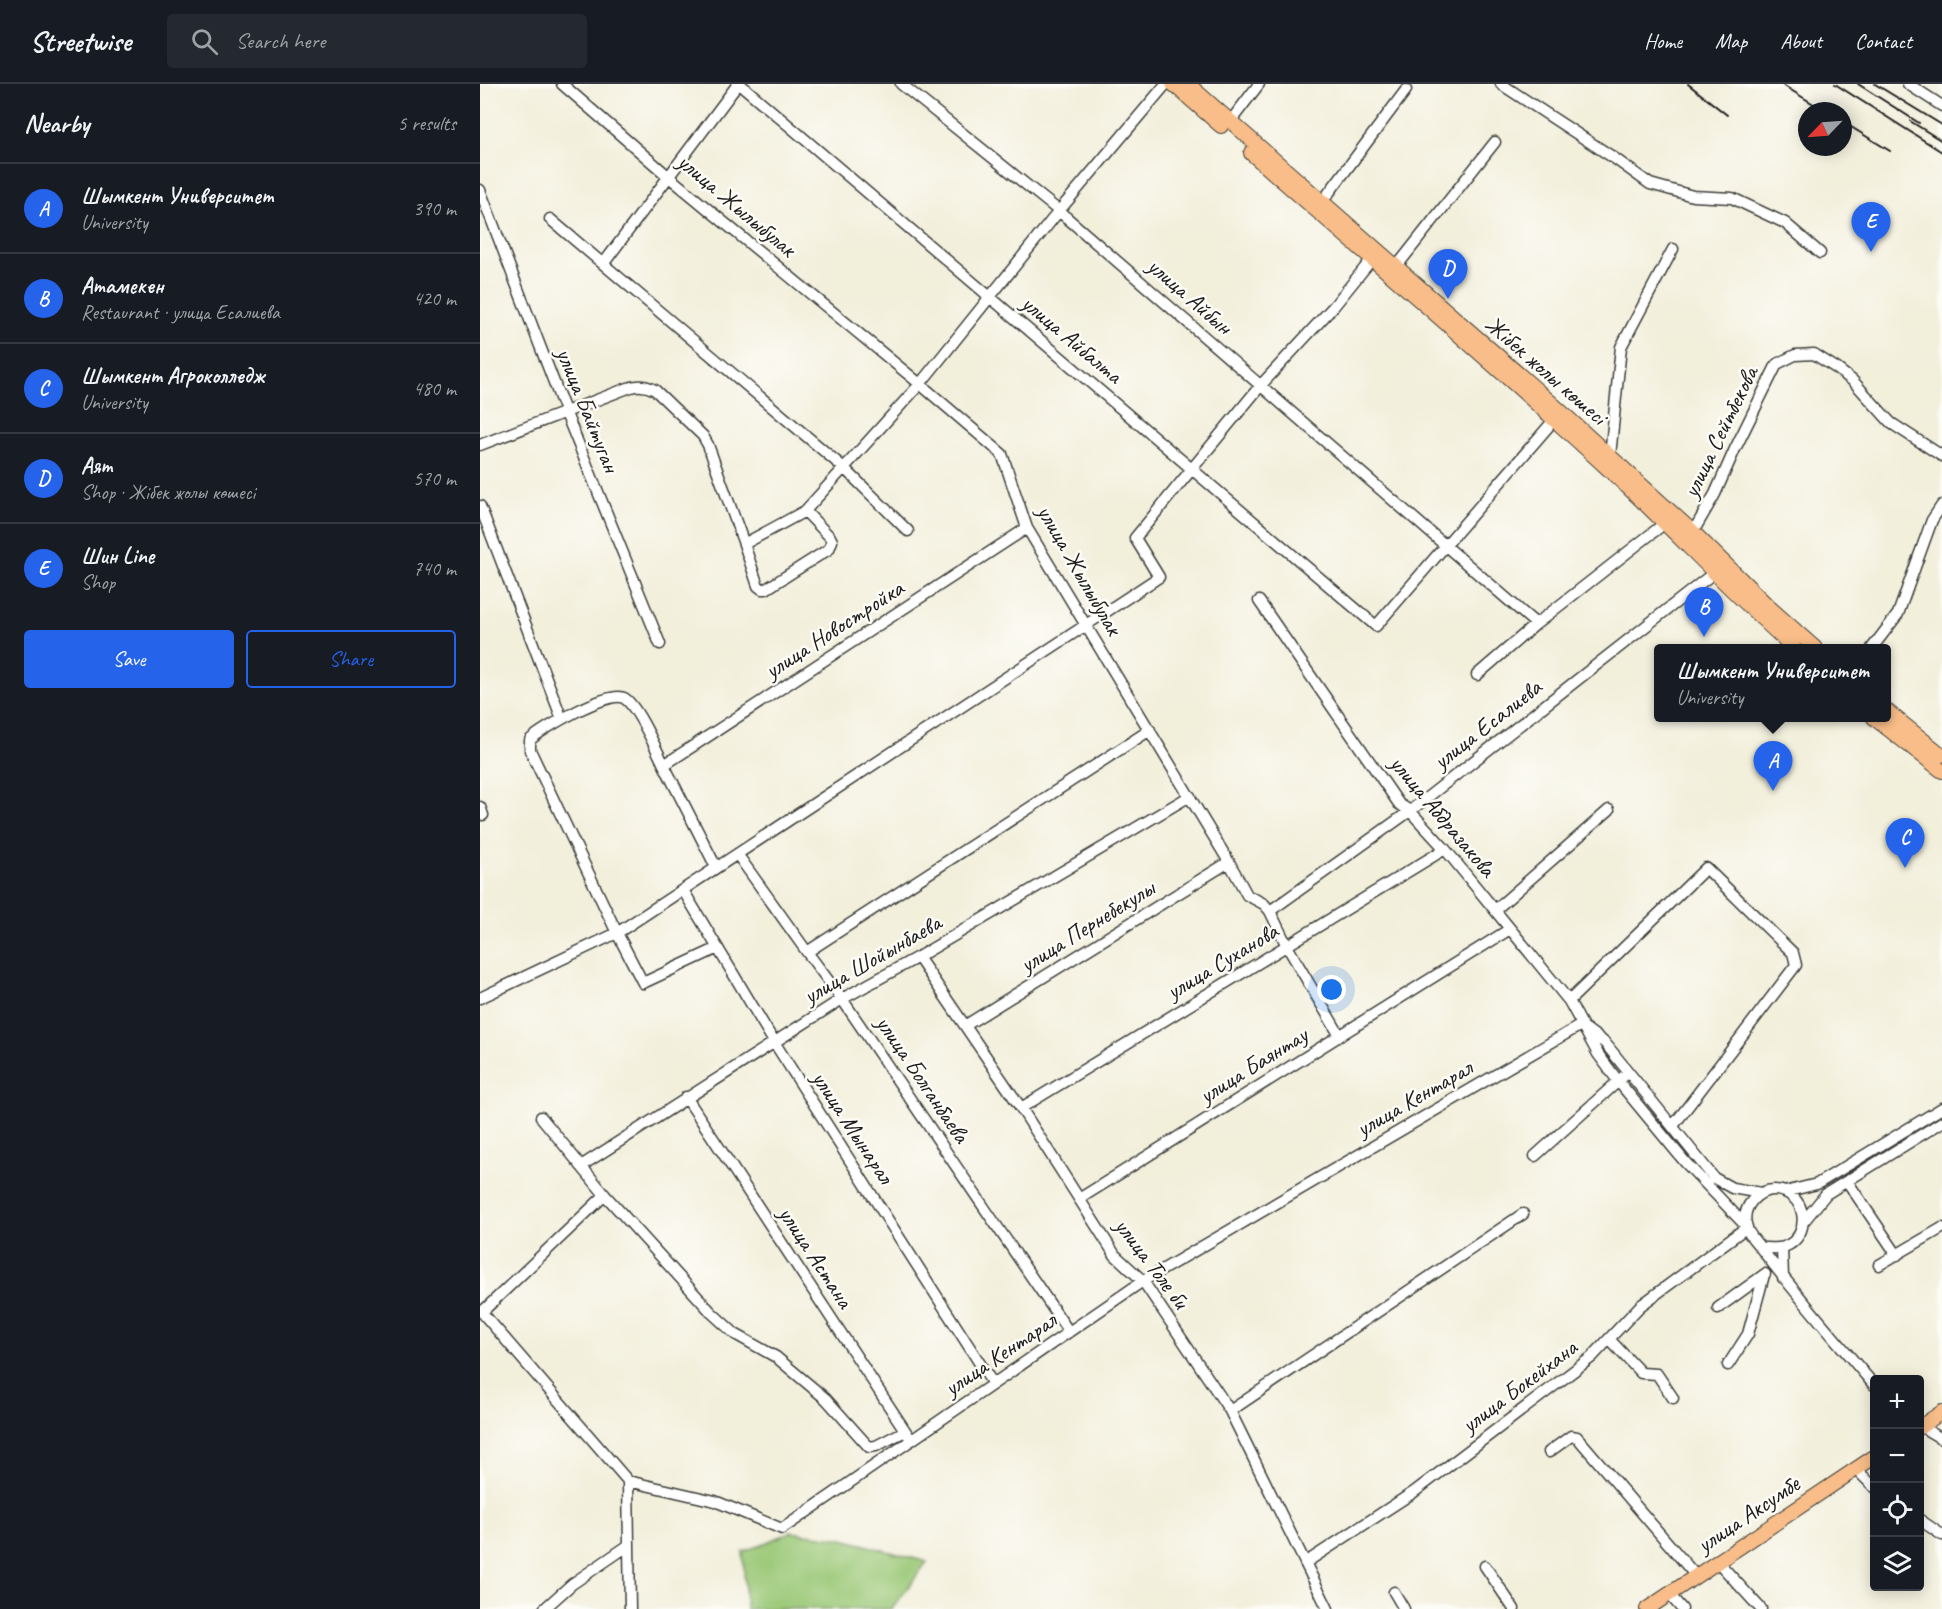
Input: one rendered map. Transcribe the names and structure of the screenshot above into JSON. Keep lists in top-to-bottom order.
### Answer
{
  "streets": {
    "main road": ["Жібек жолы көшесі", "улица Аксумбе"],
    "street": [
      "улица Жылыбулак",
      "улица Айбын",
      "улица Айбалта",
      "улица Байтуган",
      "улица Сейтбекова",
      "улица Новостройка",
      "улица Есалиева",
      "улица Абдразакова",
      "улица Пернебекулы",
      "улица Шойынбаева",
      "улица Суханова",
      "улица Баянтау",
      "улица Болганбаева",
      "улица Кентарал",
      "улица Мынарал",
      "улица Астана",
      "улица Толе би",
      "улица Бокейхана"
    ]
  },
  "crossings": [
    ["улица Жылыбулак", "улица Новостройка"],
    ["улица Жылыбулак", "улица Есалиева"],
    ["улица Жылыбулак", "улица Пернебекулы"],
    ["улица Жылыбулак", "улица Шойынбаева"],
    ["улица Жылыбулак", "улица Суханова"],
    ["улица Жылыбулак", "улица Баянтау"],
    ["улица Айбын", "улица Айбалта"],
    ["Жібек жолы көшесі", "улица Сейтбекова"],
    ["Жібек жолы көшесі", "улица Есалиева"],
    ["улица Есалиева", "улица Абдразакова"],
    ["улица Абдразакова", "улица Суханова"],
    ["улица Абдразакова", "улица Баянтау"],
    ["улица Абдразакова", "улица Кентарал"],
    ["улица Абдразакова", "улица Бокейхана"],
    ["улица Пернебекулы", "улица Толе би"],
    ["улица Шойынбаева", "улица Болганбаева"],
    ["улица Шойынбаева", "улица Мынарал"],
    ["улица Шойынбаева", "улица Астана"],
    ["улица Шойынбаева", "улица Толе би"],
    ["улица Суханова", "улица Толе би"],
    ["улица Баянтау", "улица Толе би"],
    ["улица Болганбаева", "улица Кентарал"],
    ["улица Кентарал", "улица Мынарал"],
    ["улица Кентарал", "улица Астана"],
    ["улица Кентарал", "улица Толе би"],
    ["улица Толе би", "улица Бокейхана"]
  ],
  "north": "bottom left",
  "page": {
    "header": "Streetwise",
    "search": "Search here",
    "nav": [
      "Home",
      "Map",
      "About",
      "Contact"
    ],
    "heading": ["Nearby", "5 results"],
    "list": [
      {
        "mark": "A",
        "name": "Шымкент Университет",
        "note": "University",
        "value": "390 m"
      },
      {
        "mark": "B",
        "name": "Атамекен",
        "note": "Restaurant · улица Есалиева",
        "value": "420 m"
      },
      {
        "mark": "C",
        "name": "Шымкент Агроколледж",
        "note": "University",
        "value": "480 m"
      },
      {
        "mark": "D",
        "name": "Аят",
        "note": "Shop · Жібек жолы көшесі",
        "value": "570 m"
      },
      {
        "mark": "E",
        "name": "Шин Line",
        "note": "Shop",
        "value": "740 m"
      }
    ],
    "pins": [
      "E",
      "D",
      "B",
      "A",
      "C"
    ],
    "buttons": ["Save", "Share"],
    "popup": ["Шымкент Университет", "University"],
    "map_buttons": ["+", "−"]
  }
}
